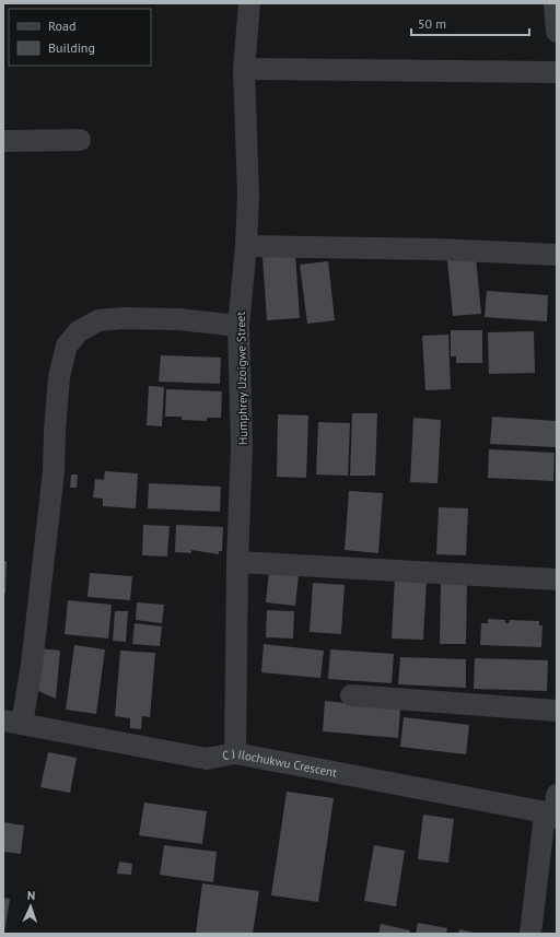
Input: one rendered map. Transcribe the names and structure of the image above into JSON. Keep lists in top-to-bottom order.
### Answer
{
  "streets": {
    "street": ["Humphrey Uzoigwe Street", "C J Ilochukwu Crescent"]
  },
  "crossings": [
    ["Humphrey Uzoigwe Street", "C J Ilochukwu Crescent"]
  ],
  "legend": ["Road", "Building"],
  "scale_bar": "50 m",
  "north": "top"
}
